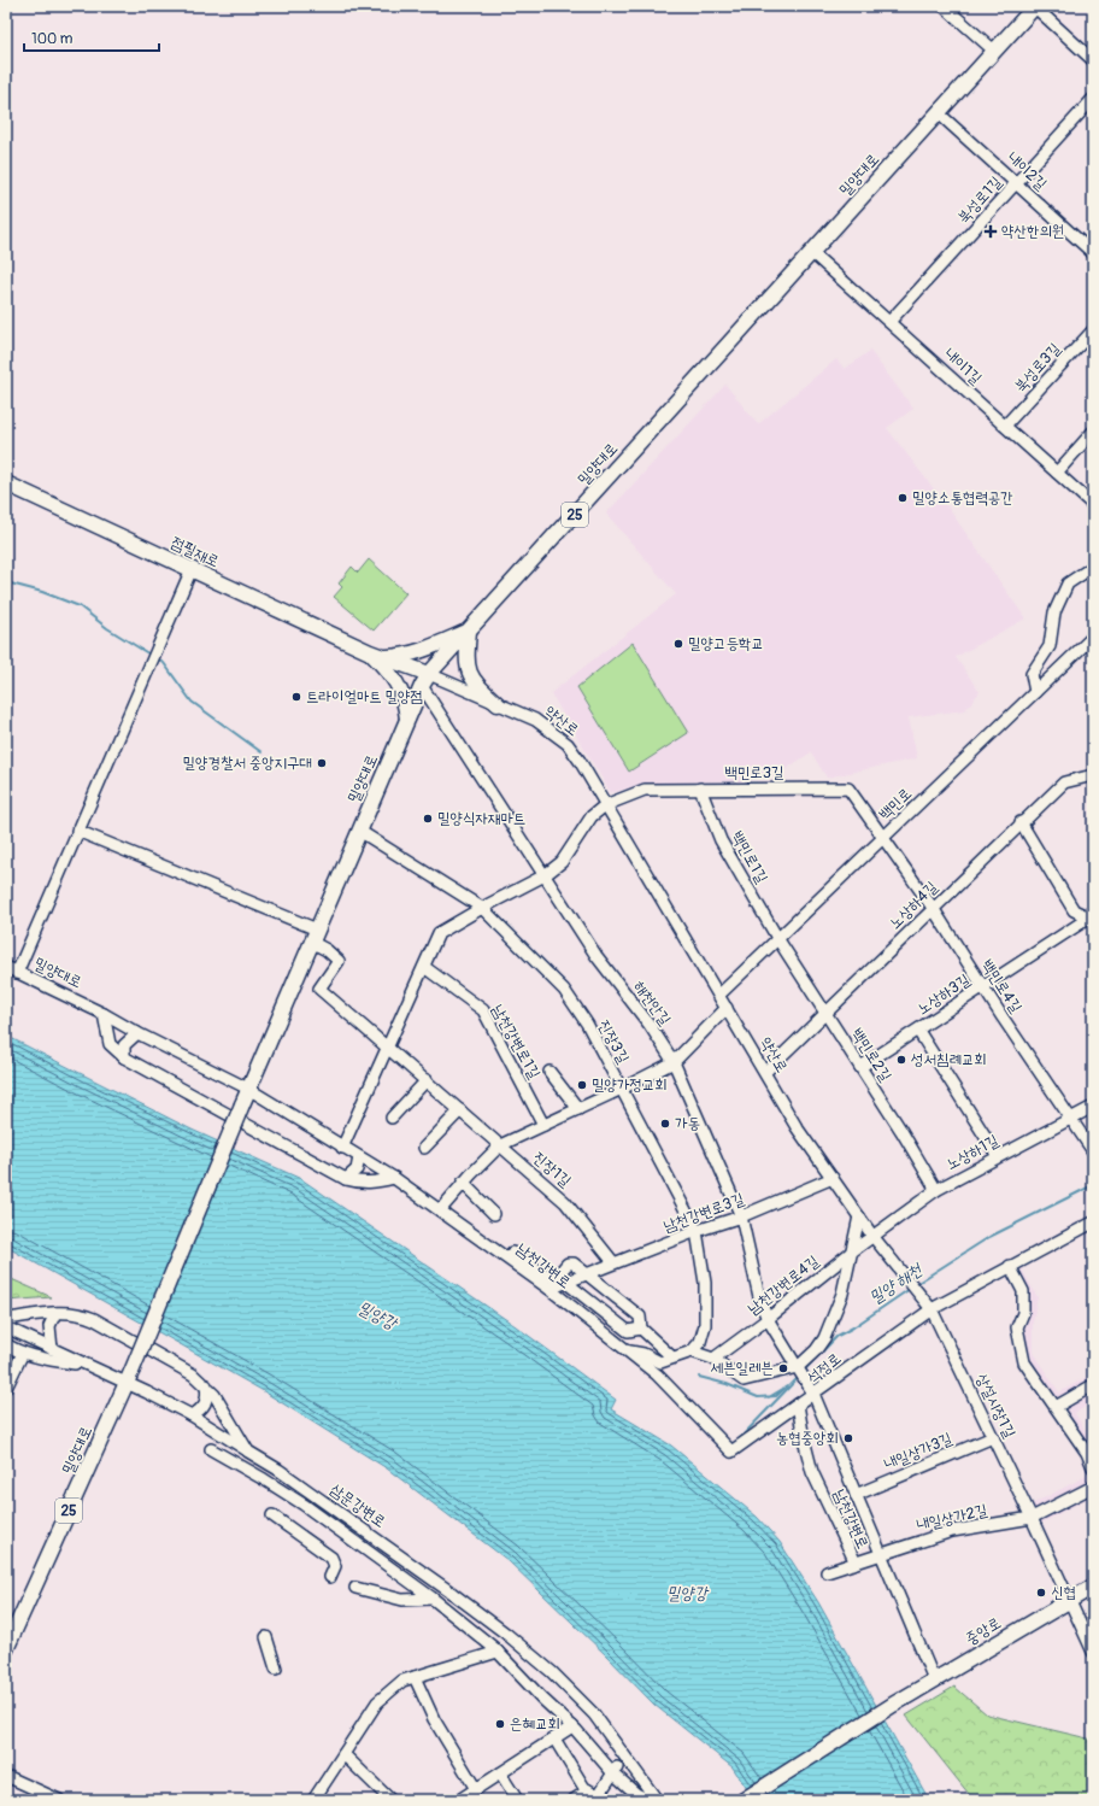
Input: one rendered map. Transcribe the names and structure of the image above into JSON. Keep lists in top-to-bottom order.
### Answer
{
  "streets": {
    "main road": [
      "밀양대로",
      "25",
      "점필재로",
      "약산로",
      "중앙로"
    ],
    "street": [
      "내이2길",
      "북성로1길",
      "내이1길",
      "북성로3길",
      "백민로3길",
      "백민로",
      "백민로1길",
      "노상하4길",
      "백민로4길",
      "노상하3길",
      "해천안길",
      "남천강변로1길",
      "진장3길",
      "백민로2길",
      "노상하1길",
      "진장1길",
      "남천강변로3길",
      "남천강변로",
      "남천강변로4길",
      "석정로",
      "상설시장1길",
      "내일상가3길",
      "삼문강변로",
      "내일상가2길"
    ]
  },
  "crossings": [
    ["내이2길", "밀양대로"],
    ["내이2길", "북성로1길"],
    ["밀양대로", "내이1길"],
    ["밀양대로", "점필재로"],
    ["밀양대로", "약산로"],
    ["밀양대로", "해천안길"],
    ["밀양대로", "진장3길"],
    ["밀양대로", "진장1길"],
    ["밀양대로", "남천강변로"],
    ["북성로1길", "내이1길"],
    ["내이1길", "북성로3길"],
    ["점필재로", "약산로"],
    ["점필재로", "해천안길"],
    ["약산로", "백민로3길"],
    ["약산로", "백민로"],
    ["약산로", "노상하4길"],
    ["약산로", "해천안길"],
    ["약산로", "노상하1길"],
    ["약산로", "남천강변로3길"],
    ["약산로", "남천강변로4길"],
    ["약산로", "석정로"],
    ["약산로", "상설시장1길"],
    ["백민로3길", "백민로"],
    ["백민로3길", "백민로1길"],
    ["백민로3길", "백민로4길"],
    ["백민로", "백민로1길"],
    ["백민로", "백민로4길"],
    ["백민로", "백민로2길"],
    ["백민로1길", "백민로2길"],
    ["노상하4길", "백민로4길"],
    ["노상하4길", "백민로2길"],
    ["백민로4길", "노상하3길"],
    ["백민로4길", "노상하1길"],
    ["노상하3길", "백민로2길"],
    ["해천안길", "남천강변로3길"],
    ["해천안길", "남천강변로"],
    ["해천안길", "남천강변로4길"],
    ["해천안길", "석정로"],
    ["진장3길", "남천강변로3길"],
    ["백민로2길", "노상하1길"],
    ["노상하1길", "남천강변로4길"],
    ["진장1길", "남천강변로3길"],
    ["남천강변로3길", "남천강변로"],
    ["남천강변로", "석정로"],
    ["남천강변로", "내일상가2길"],
    ["석정로", "상설시장1길"],
    ["석정로", "내일상가3길"],
    ["석정로", "내일상가2길"],
    ["석정로", "중앙로"],
    ["상설시장1길", "내일상가3길"],
    ["상설시장1길", "내일상가2길"],
    ["상설시장1길", "중앙로"]
  ],
  "water": ["밀양 해천", "밀양강"],
  "places": {
    "health": ["약산한의원"],
    "other": [
      "밀양소통협력공간",
      "밀양고등학교",
      "트라이얼마트 밀양점",
      "밀양경찰서 중앙지구대",
      "밀양식자재마트",
      "성서침례교회",
      "밀양가정교회",
      "가동",
      "세븐일레븐",
      "농협중앙회",
      "신협",
      "은혜교회"
    ]
  },
  "scale_bar": "100 m"
}
